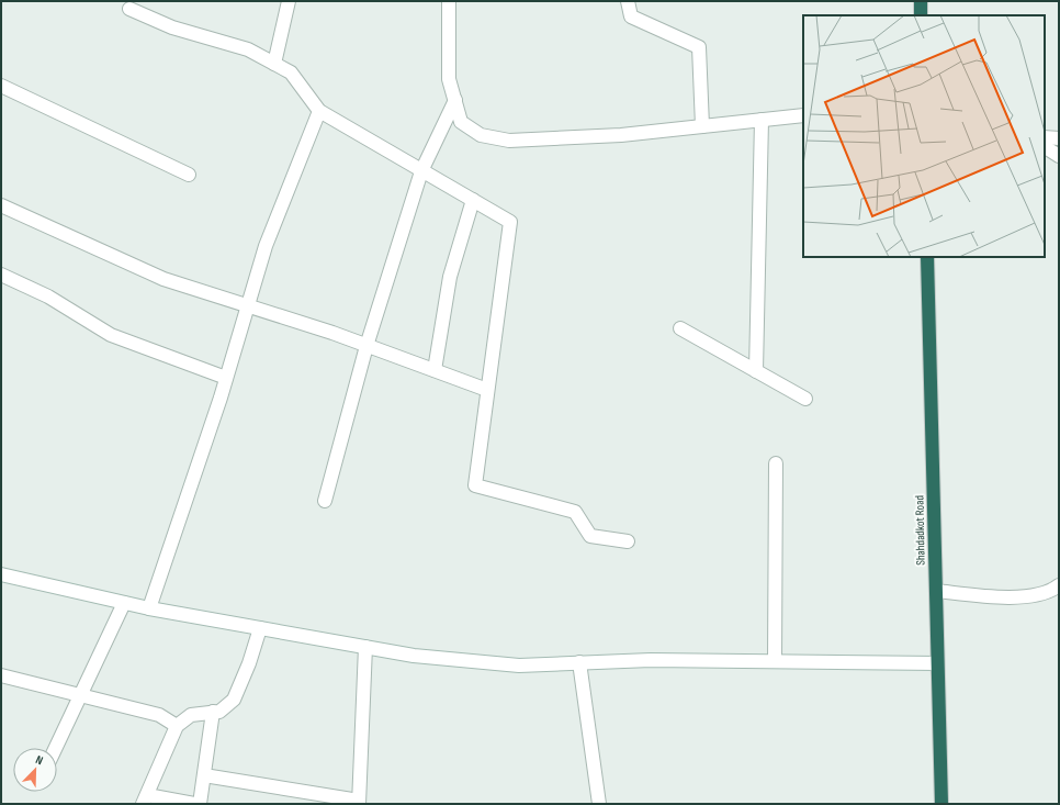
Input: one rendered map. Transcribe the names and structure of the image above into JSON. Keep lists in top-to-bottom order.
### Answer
{
  "streets": {
    "highway": ["Shahdadkot Road"]
  },
  "north": "top right"
}
